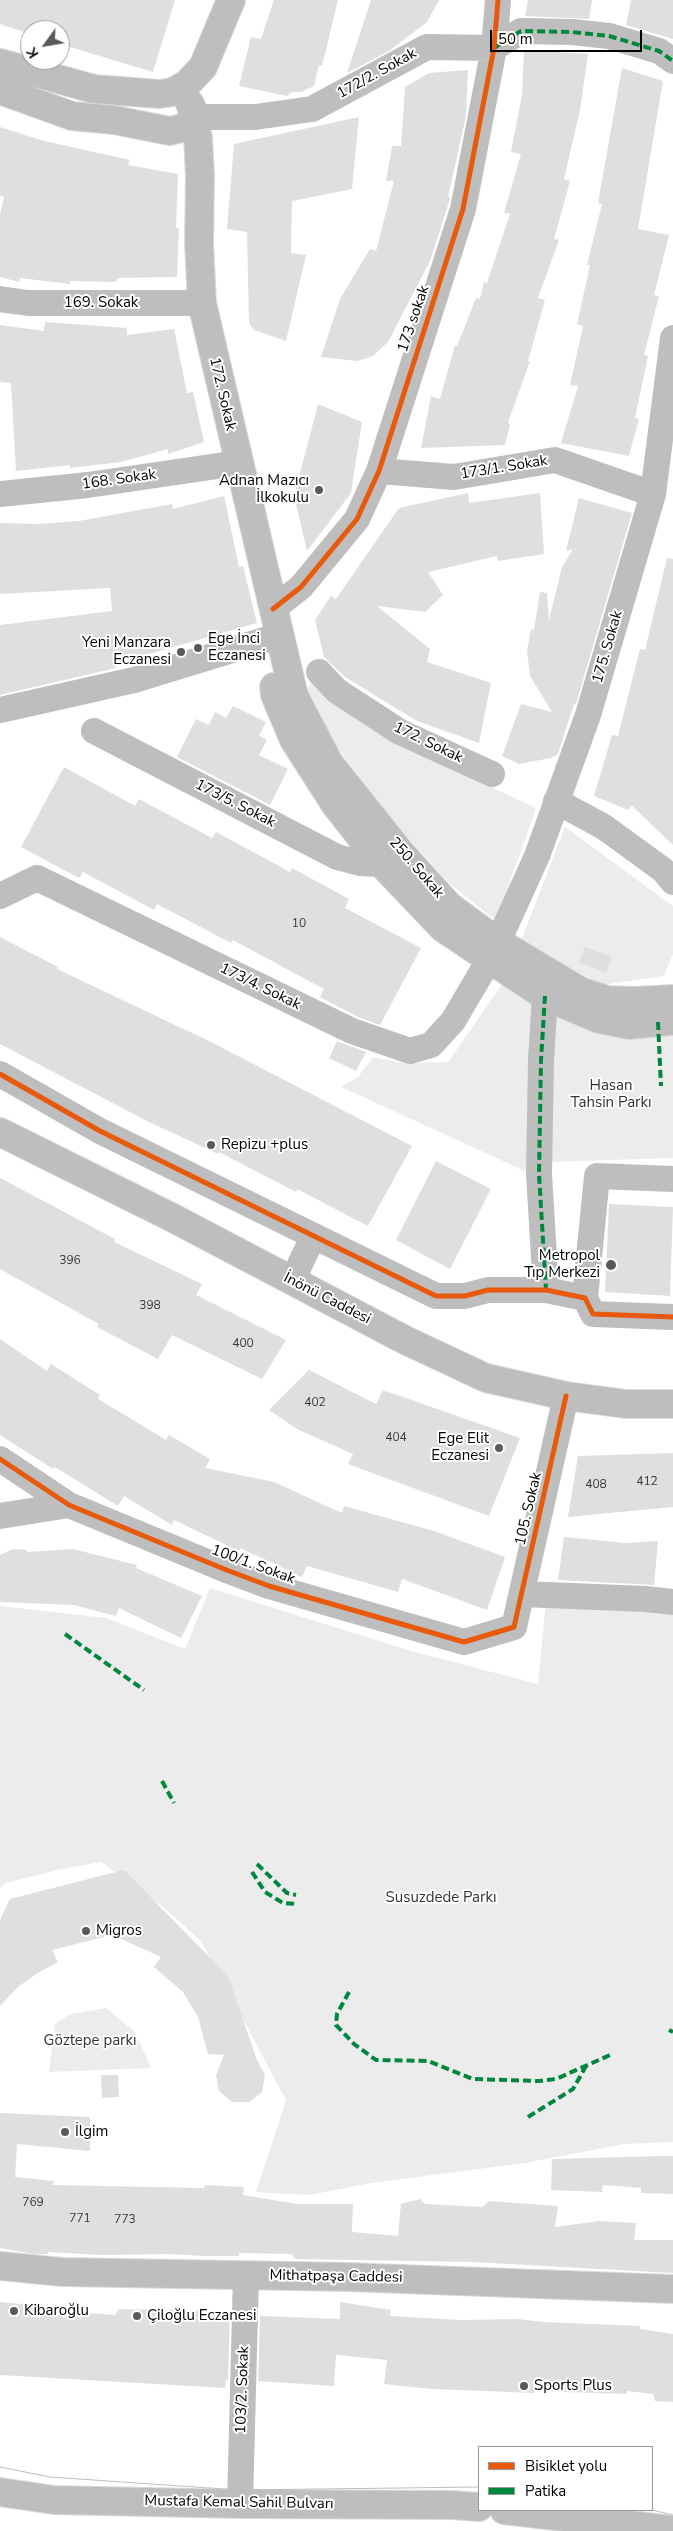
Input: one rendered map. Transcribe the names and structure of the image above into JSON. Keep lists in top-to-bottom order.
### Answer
{
  "streets": {
    "main road": [
      "172. Sokak",
      "250. Sokak",
      "İnönü Caddesi",
      "Mithatpaşa Caddesi",
      "Mustafa Kemal Sahil Bulvarı"
    ],
    "street": [
      "172/2. Sokak",
      "169. Sokak",
      "173 sokak",
      "173/1. Sokak",
      "168. Sokak",
      "175. Sokak",
      "173/5. Sokak",
      "173/4. Sokak",
      "105. Sokak",
      "100/1. Sokak",
      "103/2. Sokak"
    ]
  },
  "crossings": [
    ["172/2. Sokak", "173 sokak"],
    ["172/2. Sokak", "172. Sokak"],
    ["169. Sokak", "172. Sokak"],
    ["173 sokak", "172. Sokak"],
    ["173 sokak", "173/1. Sokak"],
    ["173 sokak", "250. Sokak"],
    ["172. Sokak", "168. Sokak"],
    ["172. Sokak", "250. Sokak"],
    ["173/1. Sokak", "175. Sokak"],
    ["175. Sokak", "250. Sokak"],
    ["175. Sokak", "173/4. Sokak"],
    ["173/5. Sokak", "250. Sokak"],
    ["250. Sokak", "173/4. Sokak"],
    ["İnönü Caddesi", "105. Sokak"],
    ["105. Sokak", "100/1. Sokak"],
    ["Mithatpaşa Caddesi", "103/2. Sokak"],
    ["103/2. Sokak", "Mustafa Kemal Sahil Bulvarı"]
  ],
  "parks": ["Hasan Tahsin Parkı", "Susuzdede Parkı", "Göztepe parkı"],
  "places": [
    "Adnan Mazıcı İlkokulu",
    "Ege İnci Eczanesi",
    "Yeni Manzara Eczanesi",
    "Repizu +plus",
    "Metropol Tıp Merkezi",
    "Ege Elit Eczanesi",
    "Migros",
    "İlgim",
    "Kibaroğlu",
    "Çiloğlu Eczanesi",
    "Sports Plus"
  ],
  "house_numbers": [
    "10",
    "396",
    "398",
    "400",
    "402",
    "404",
    "412",
    "408",
    "769",
    "771",
    "773"
  ],
  "legend": ["Bisiklet yolu", "Patika"],
  "scale_bar": "50 m",
  "north": "bottom left"
}
